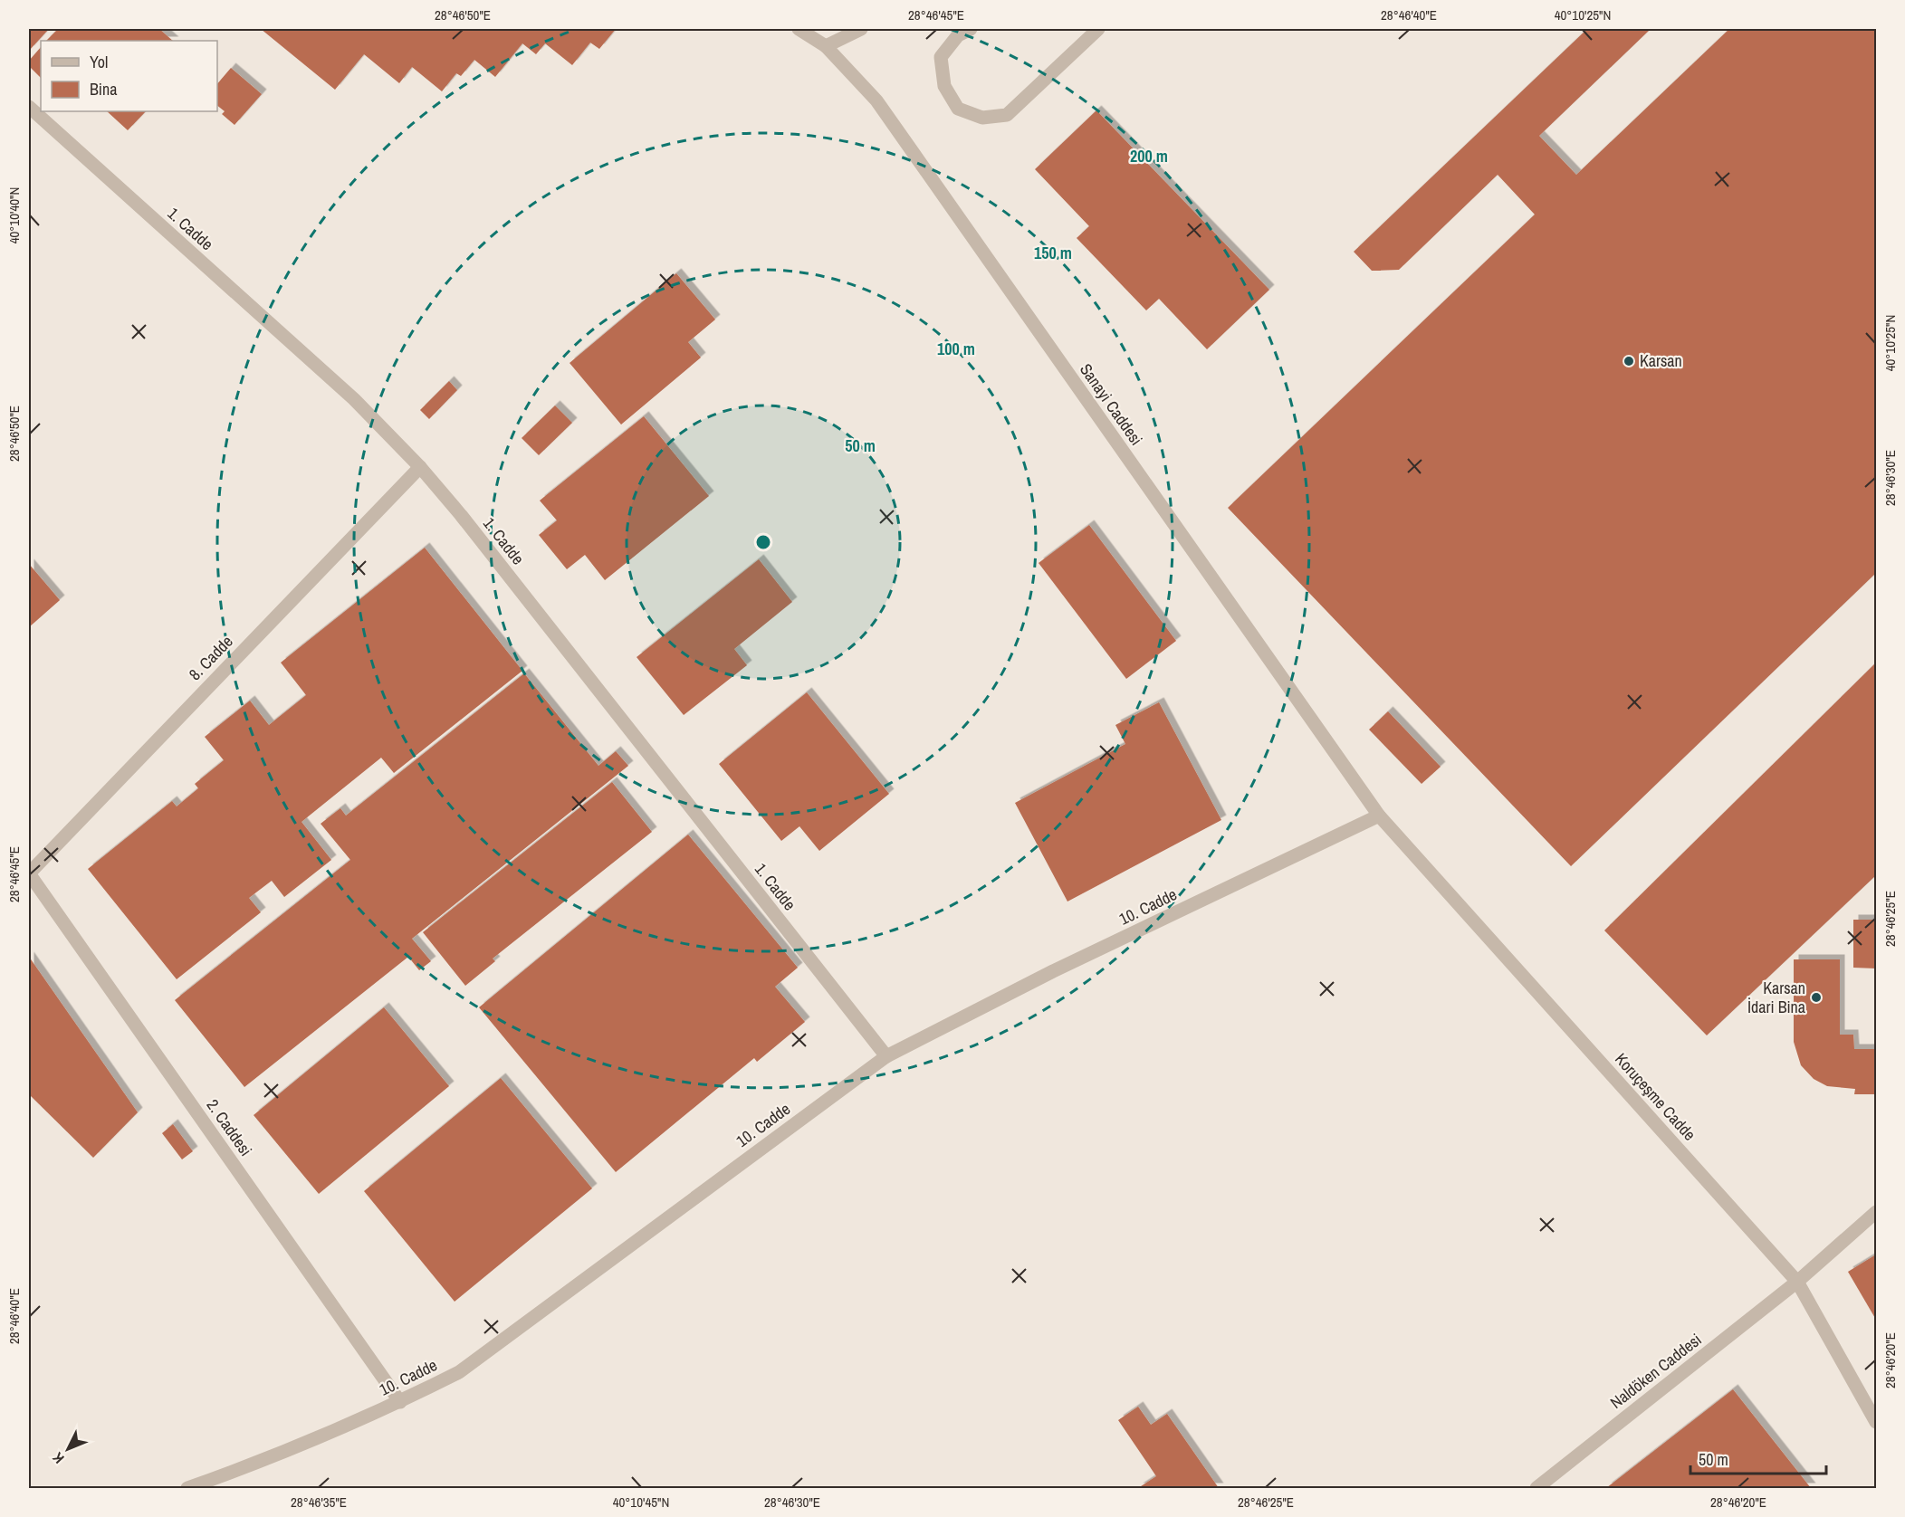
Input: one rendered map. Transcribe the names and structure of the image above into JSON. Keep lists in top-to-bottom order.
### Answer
{
  "streets": {
    "street": [
      "1. Cadde",
      "Sanayi Caddesi",
      "8. Cadde",
      "10. Cadde",
      "Koruçeşme Cadde",
      "2. Caddesi",
      "Naldöken Caddesi"
    ]
  },
  "crossings": [
    ["1. Cadde", "8. Cadde"],
    ["1. Cadde", "10. Cadde"],
    ["Sanayi Caddesi", "10. Cadde"],
    ["Sanayi Caddesi", "Koruçeşme Cadde"],
    ["8. Cadde", "2. Caddesi"],
    ["10. Cadde", "Koruçeşme Cadde"],
    ["10. Cadde", "2. Caddesi"],
    ["Koruçeşme Cadde", "Naldöken Caddesi"]
  ],
  "places": ["Karsan", "Karsan İdari Bina"],
  "legend": ["Yol", "Bina"],
  "scale_bar": "50 m",
  "north": "bottom left",
  "coordinates": [
    "28°46'50\"E",
    "28°46'45\"E",
    "28°46'40\"E",
    "40°10'25\"N",
    "40°10'40\"N",
    "28°46'30\"E",
    "28°46'25\"E",
    "28°46'20\"E",
    "28°46'35\"E",
    "40°10'45\"N"
  ],
  "rings": [
    "200 m",
    "150 m",
    "100 m",
    "50 m"
  ]
}
